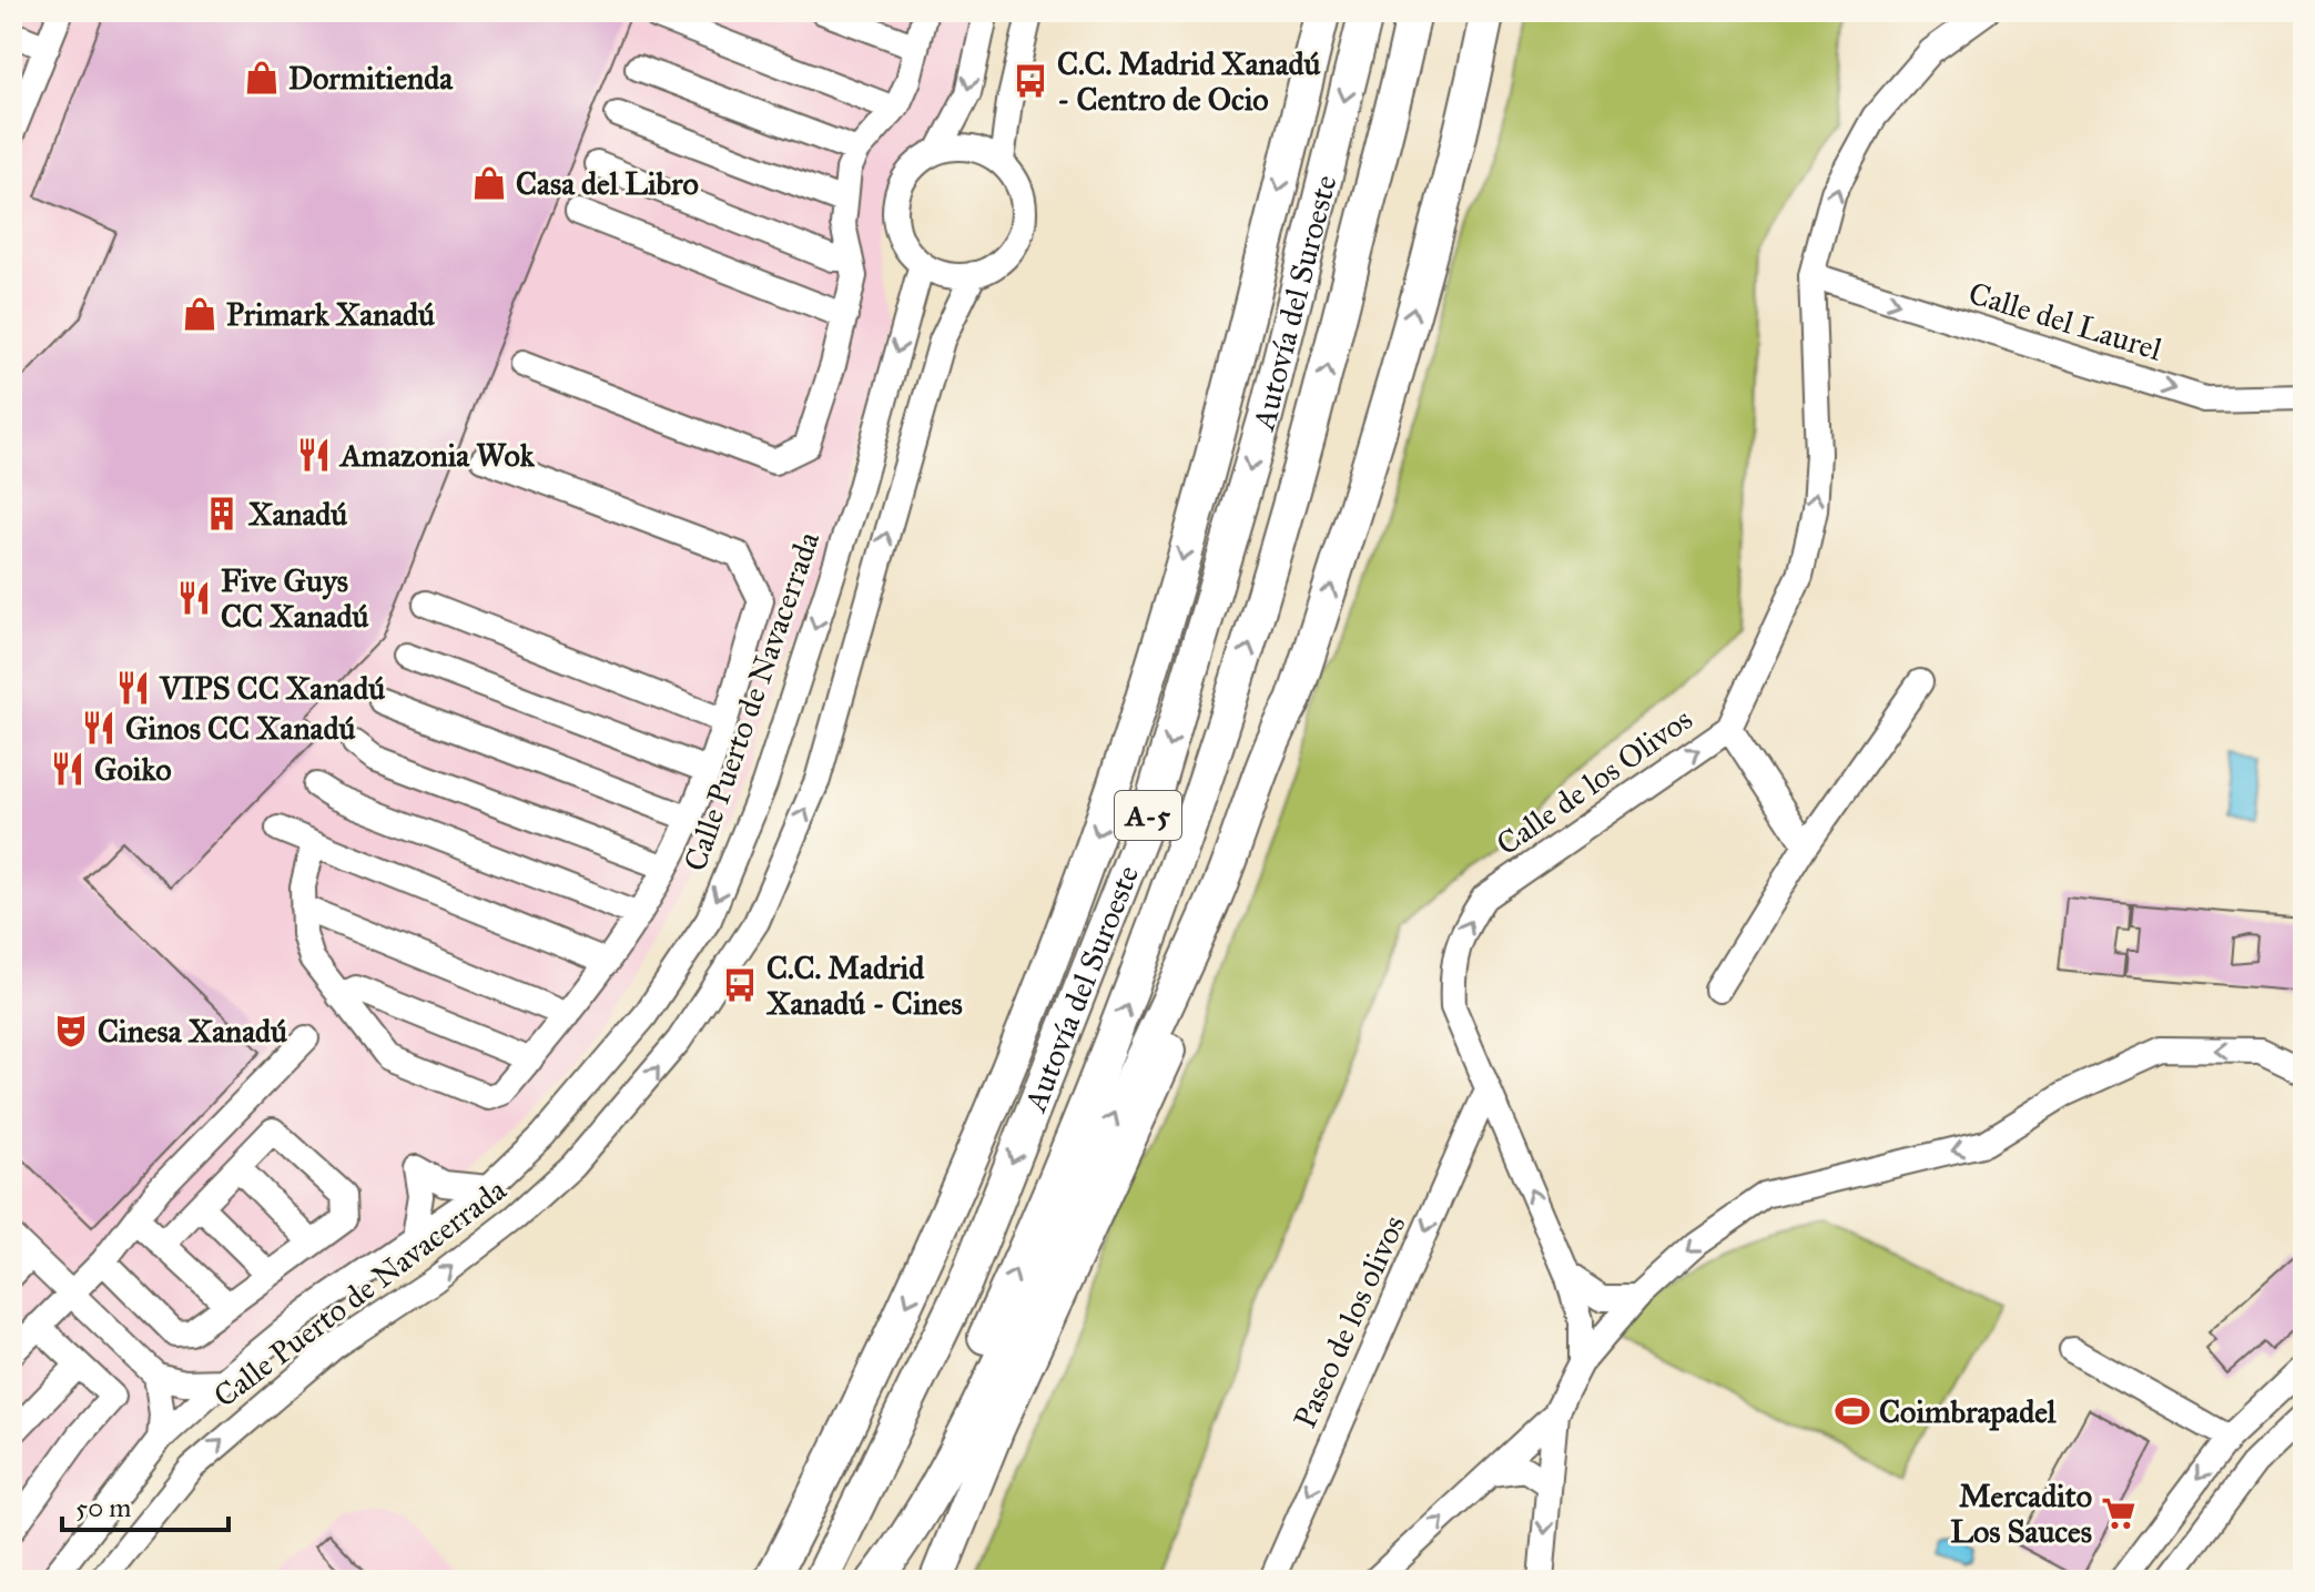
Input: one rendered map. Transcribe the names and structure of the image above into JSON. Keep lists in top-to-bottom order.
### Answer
{
  "streets": {
    "highway": ["Autovía del Suroeste", "A-5"],
    "street": [
      "Calle del Laurel",
      "Calle Puerto de Navacerrada",
      "Calle de los Olivos",
      "Paseo de los olivos"
    ]
  },
  "crossings": [
    ["Calle del Laurel", "Calle de los Olivos"],
    ["Calle de los Olivos", "Paseo de los olivos"]
  ],
  "one_way": ["Calle del Laurel", "Calle de los Olivos"],
  "places": {
    "shop": ["Dormitienda", "Casa del Libro", "Primark Xanadú"],
    "bus stop": ["C.C. Madrid Xanadú - Centro de Ocio", "C.C. Madrid Xanadú - Cines"],
    "restaurant": [
      "Amazonia Wok",
      "Five Guys CC Xanadú",
      "VIPS CC Xanadú",
      "Ginos CC Xanadú",
      "Goiko"
    ],
    "building": ["Xanadú"],
    "theatre": ["Cinesa Xanadú"],
    "sports": ["Coimbrapadel"],
    "supermarket": ["Mercadito Los Sauces"]
  },
  "scale_bar": "50 m"
}
